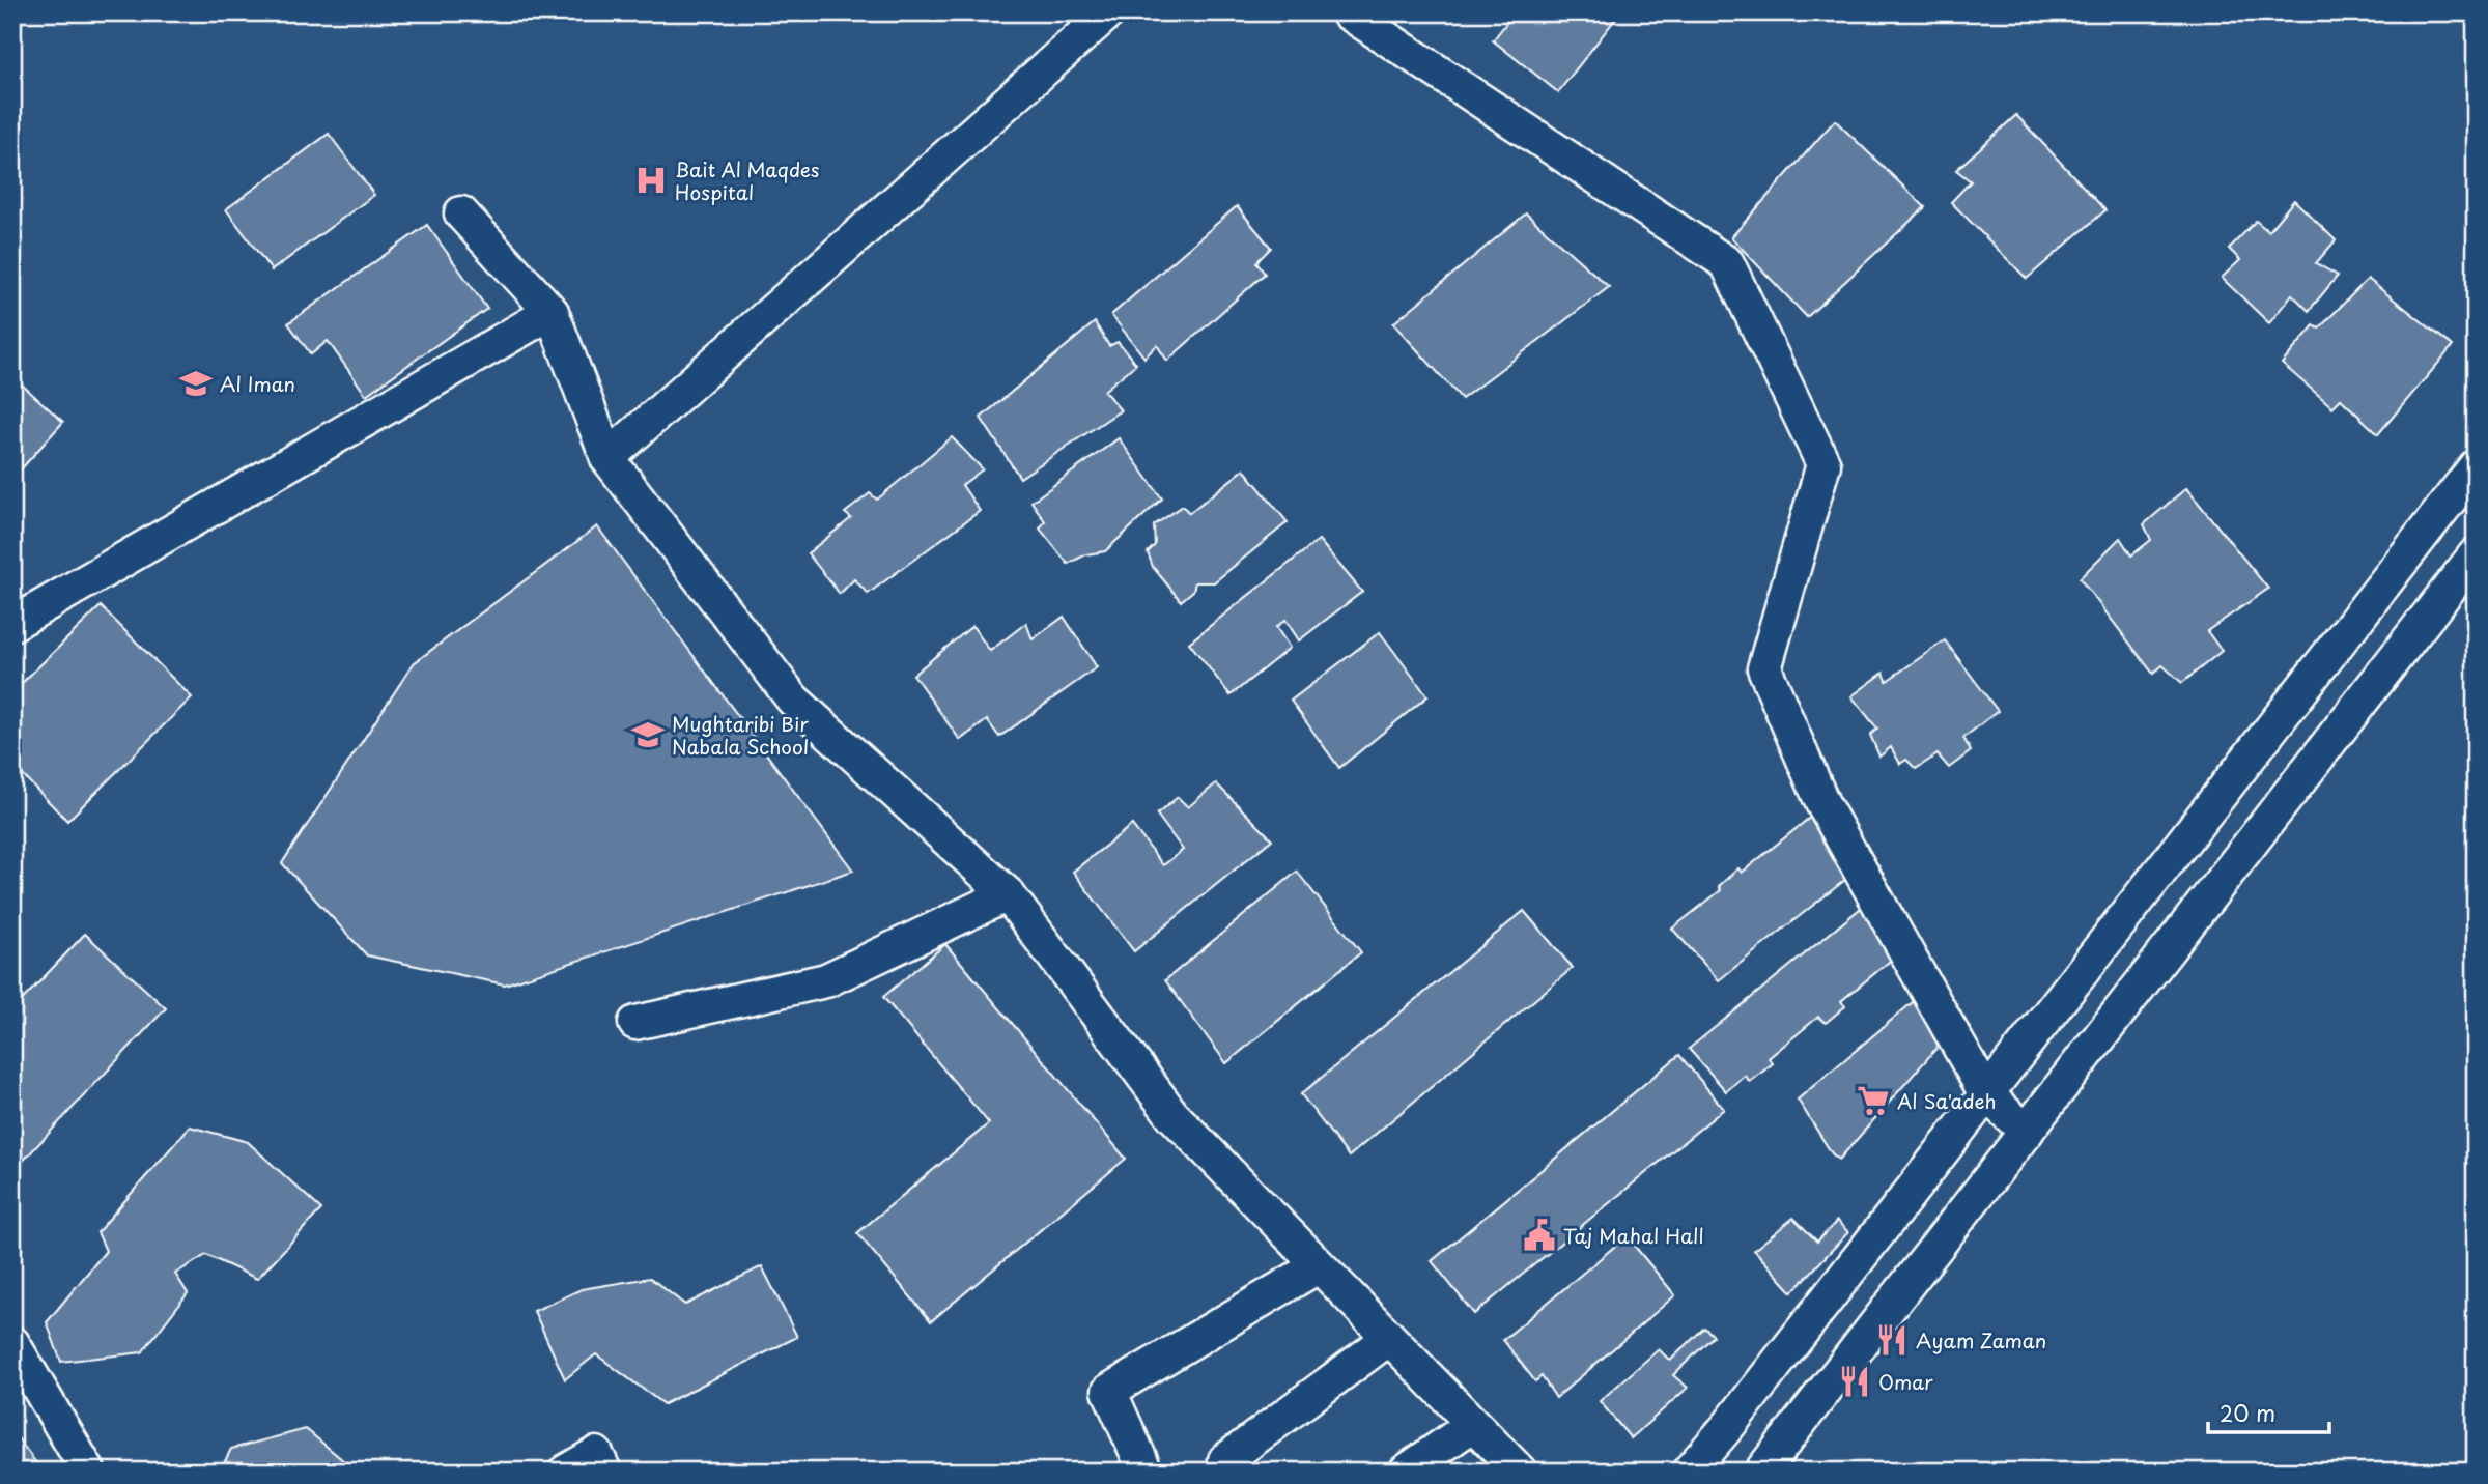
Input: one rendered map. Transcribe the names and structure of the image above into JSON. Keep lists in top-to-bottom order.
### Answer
{
  "places": {
    "hospital": ["Bait Al Maqdes Hospital"],
    "school or university": ["Al Iman", "Mughtaribi Bir Nabala School"],
    "supermarket": ["Al Sa'adeh"],
    "public building": ["Taj Mahal Hall"],
    "restaurant": ["Ayam Zaman", "Omar"]
  },
  "scale_bar": "20 m"
}
